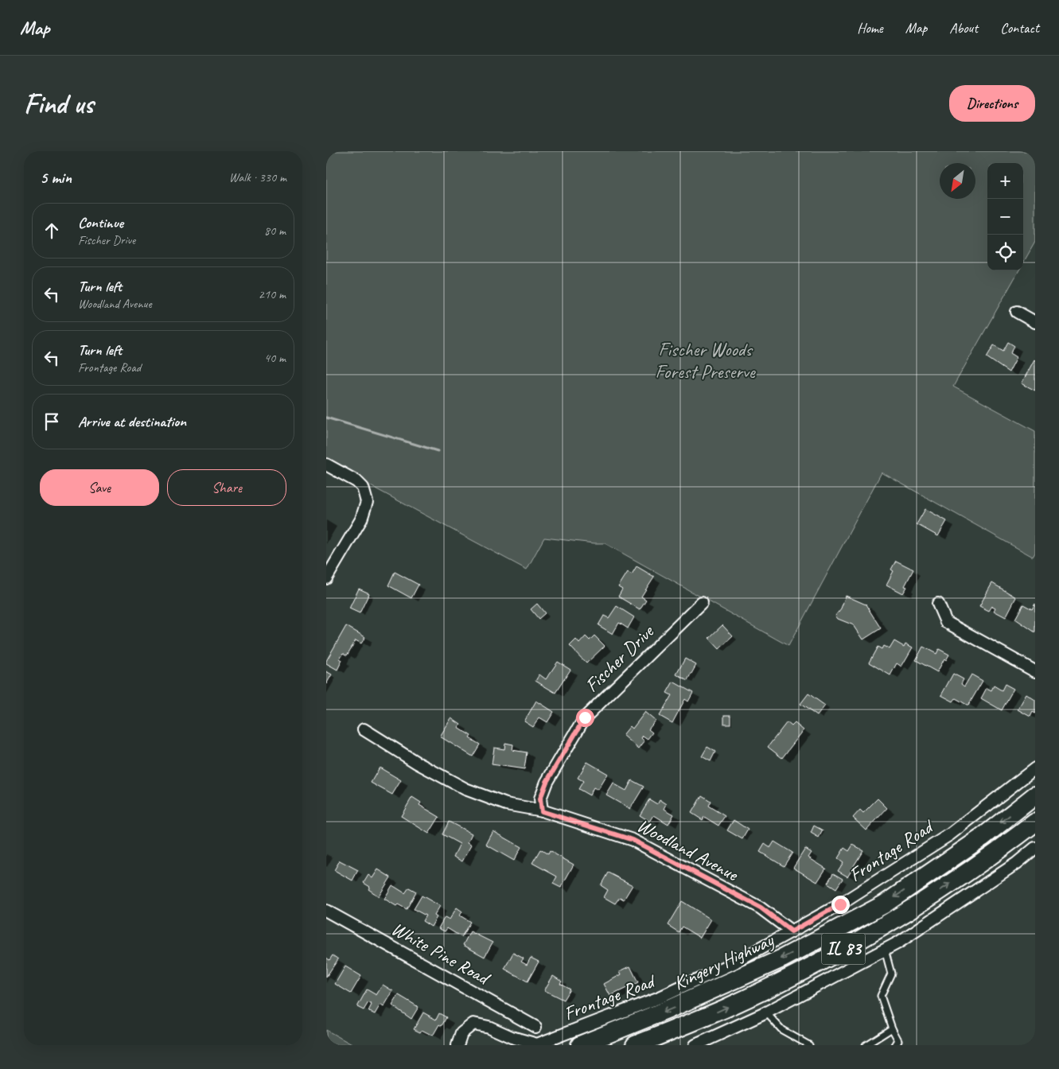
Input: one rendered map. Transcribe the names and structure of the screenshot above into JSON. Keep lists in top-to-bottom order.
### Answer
{
  "streets": {
    "highway": ["IL 83", "Kingery Highway"],
    "street": [
      "Fischer Drive",
      "Woodland Avenue",
      "Frontage Road",
      "White Pine Road"
    ]
  },
  "crossings": [
    ["Fischer Drive", "Woodland Avenue"],
    ["Woodland Avenue", "Frontage Road"]
  ],
  "parks": ["Fischer Woods Forest Preserve"],
  "north": "bottom left",
  "page": {
    "header": "Map",
    "nav": [
      "Home",
      "Map",
      "About",
      "Contact"
    ],
    "buttons": [
      "Directions",
      ["Save", "Share"]
    ],
    "title": "Find us",
    "heading": ["5 min", "Walk · 330 m"],
    "map_buttons": ["+", "−"],
    "list": [
      ["Continue", "Fischer Drive", "80 m"],
      ["Turn left", "Woodland Avenue", "210 m"],
      ["Turn left", "Frontage Road", "40 m"],
      "Arrive at destination"
    ]
  }
}
